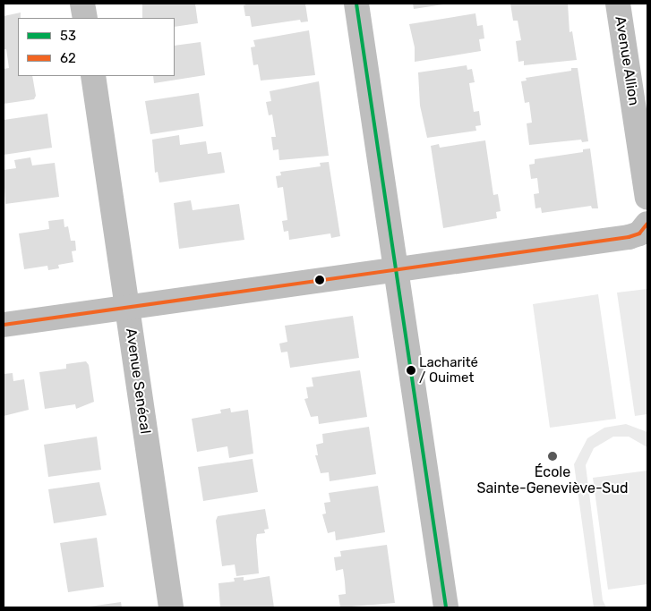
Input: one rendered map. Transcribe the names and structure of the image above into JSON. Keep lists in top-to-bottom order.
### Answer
{
  "streets": {
    "street": ["Avenue Allion", "Avenue Senécal"]
  },
  "places": ["Lacharité / Ouimet", "École Sainte-Geneviève-Sud"],
  "lines": ["transit line 53", "transit line 62"],
  "legend": ["53", "62"]
}
